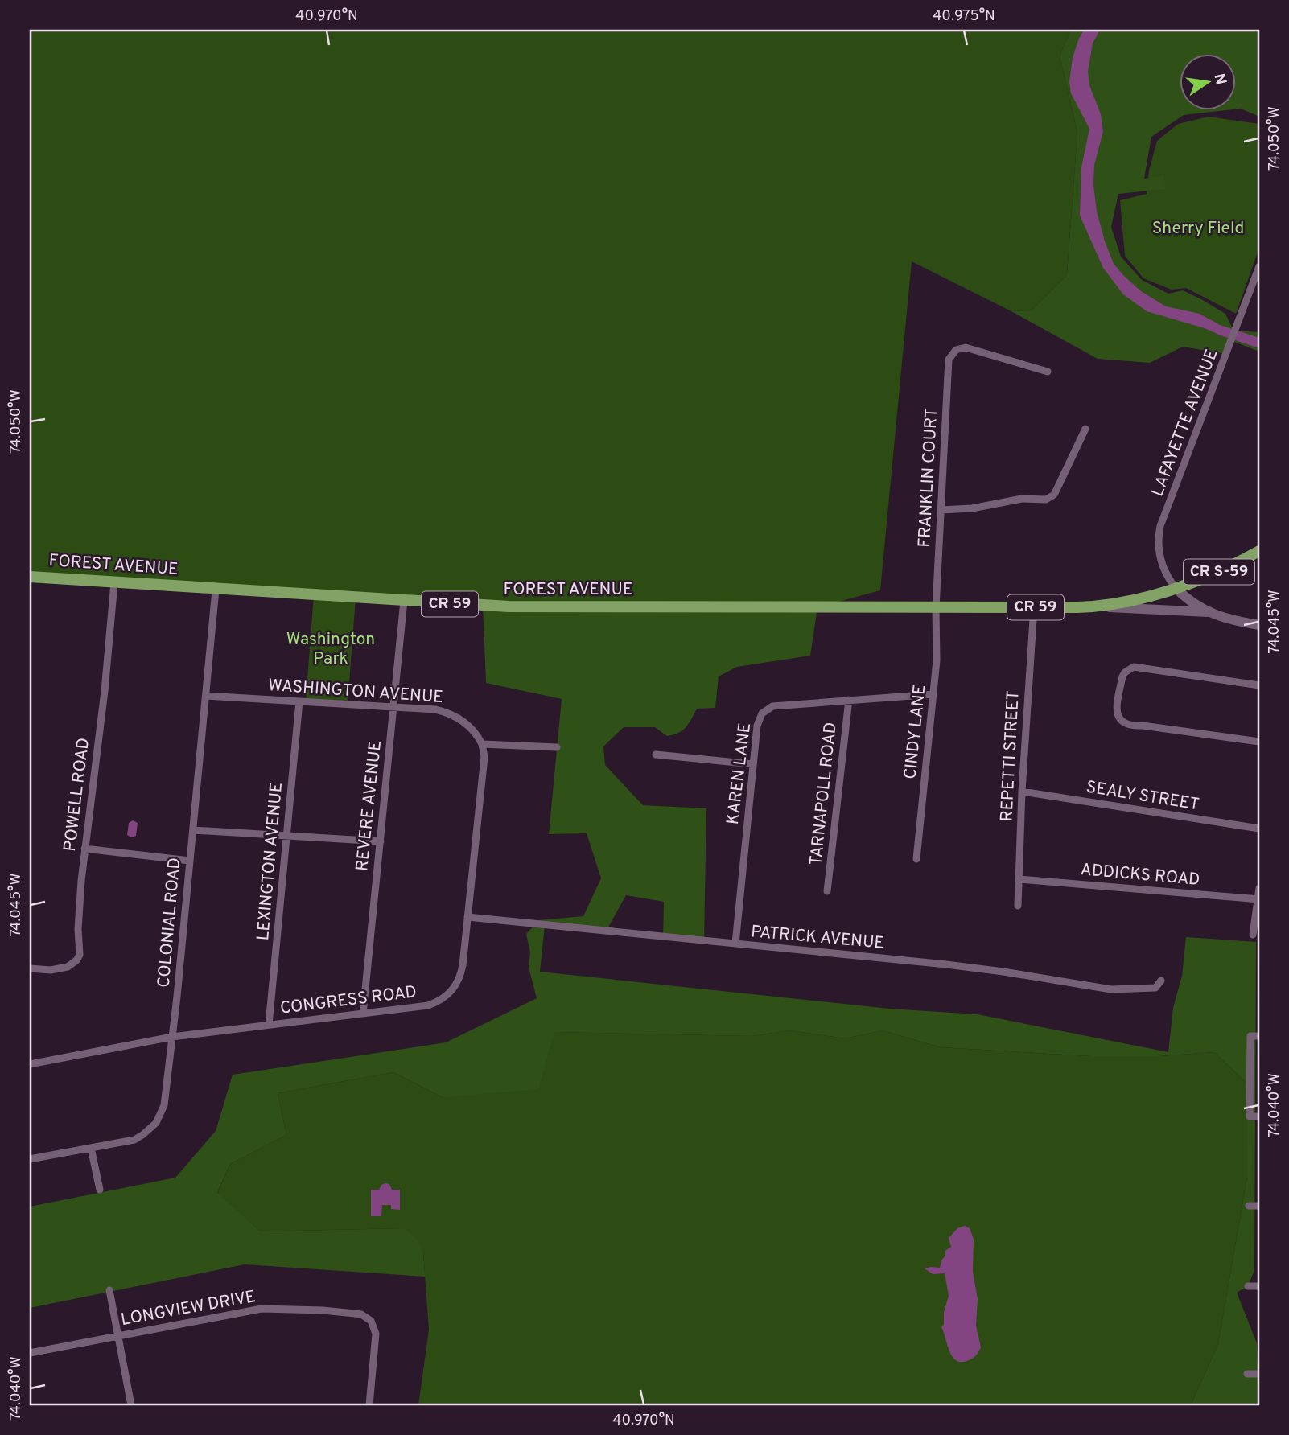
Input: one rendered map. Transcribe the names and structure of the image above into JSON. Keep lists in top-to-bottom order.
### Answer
{
  "streets": {
    "main road": ["FOREST AVENUE", "CR S-59", "CR 59"],
    "street": [
      "LAFAYETTE AVENUE",
      "FRANKLIN COURT",
      "WASHINGTON AVENUE",
      "CINDY LANE",
      "REPETTI STREET",
      "KAREN LANE",
      "TARNAPOLL ROAD",
      "POWELL ROAD",
      "SEALY STREET",
      "REVERE AVENUE",
      "LEXINGTON AVENUE",
      "ADDICKS ROAD",
      "COLONIAL ROAD",
      "PATRICK AVENUE",
      "CONGRESS ROAD",
      "LONGVIEW DRIVE"
    ]
  },
  "crossings": [
    ["LAFAYETTE AVENUE", "CR S-59"],
    ["LAFAYETTE AVENUE", "CR 59"],
    ["FRANKLIN COURT", "FOREST AVENUE"],
    ["FRANKLIN COURT", "CR 59"],
    ["FRANKLIN COURT", "CINDY LANE"],
    ["FOREST AVENUE", "CR 59"],
    ["FOREST AVENUE", "CINDY LANE"],
    ["FOREST AVENUE", "POWELL ROAD"],
    ["FOREST AVENUE", "REVERE AVENUE"],
    ["FOREST AVENUE", "COLONIAL ROAD"],
    ["CR S-59", "CR 59"],
    ["CR 59", "CINDY LANE"],
    ["CR 59", "REPETTI STREET"],
    ["WASHINGTON AVENUE", "REVERE AVENUE"],
    ["WASHINGTON AVENUE", "LEXINGTON AVENUE"],
    ["WASHINGTON AVENUE", "COLONIAL ROAD"],
    ["WASHINGTON AVENUE", "CONGRESS ROAD"],
    ["CINDY LANE", "KAREN LANE"],
    ["REPETTI STREET", "SEALY STREET"],
    ["REPETTI STREET", "ADDICKS ROAD"],
    ["KAREN LANE", "TARNAPOLL ROAD"],
    ["KAREN LANE", "PATRICK AVENUE"],
    ["REVERE AVENUE", "CONGRESS ROAD"],
    ["LEXINGTON AVENUE", "CONGRESS ROAD"],
    ["COLONIAL ROAD", "CONGRESS ROAD"],
    ["PATRICK AVENUE", "CONGRESS ROAD"]
  ],
  "parks": ["Sherry Field", "Washington Park"],
  "north": "right",
  "coordinates": [
    "40.970°N",
    "40.975°N",
    "74.050°W",
    "74.045°W",
    "74.040°W"
  ]
}
